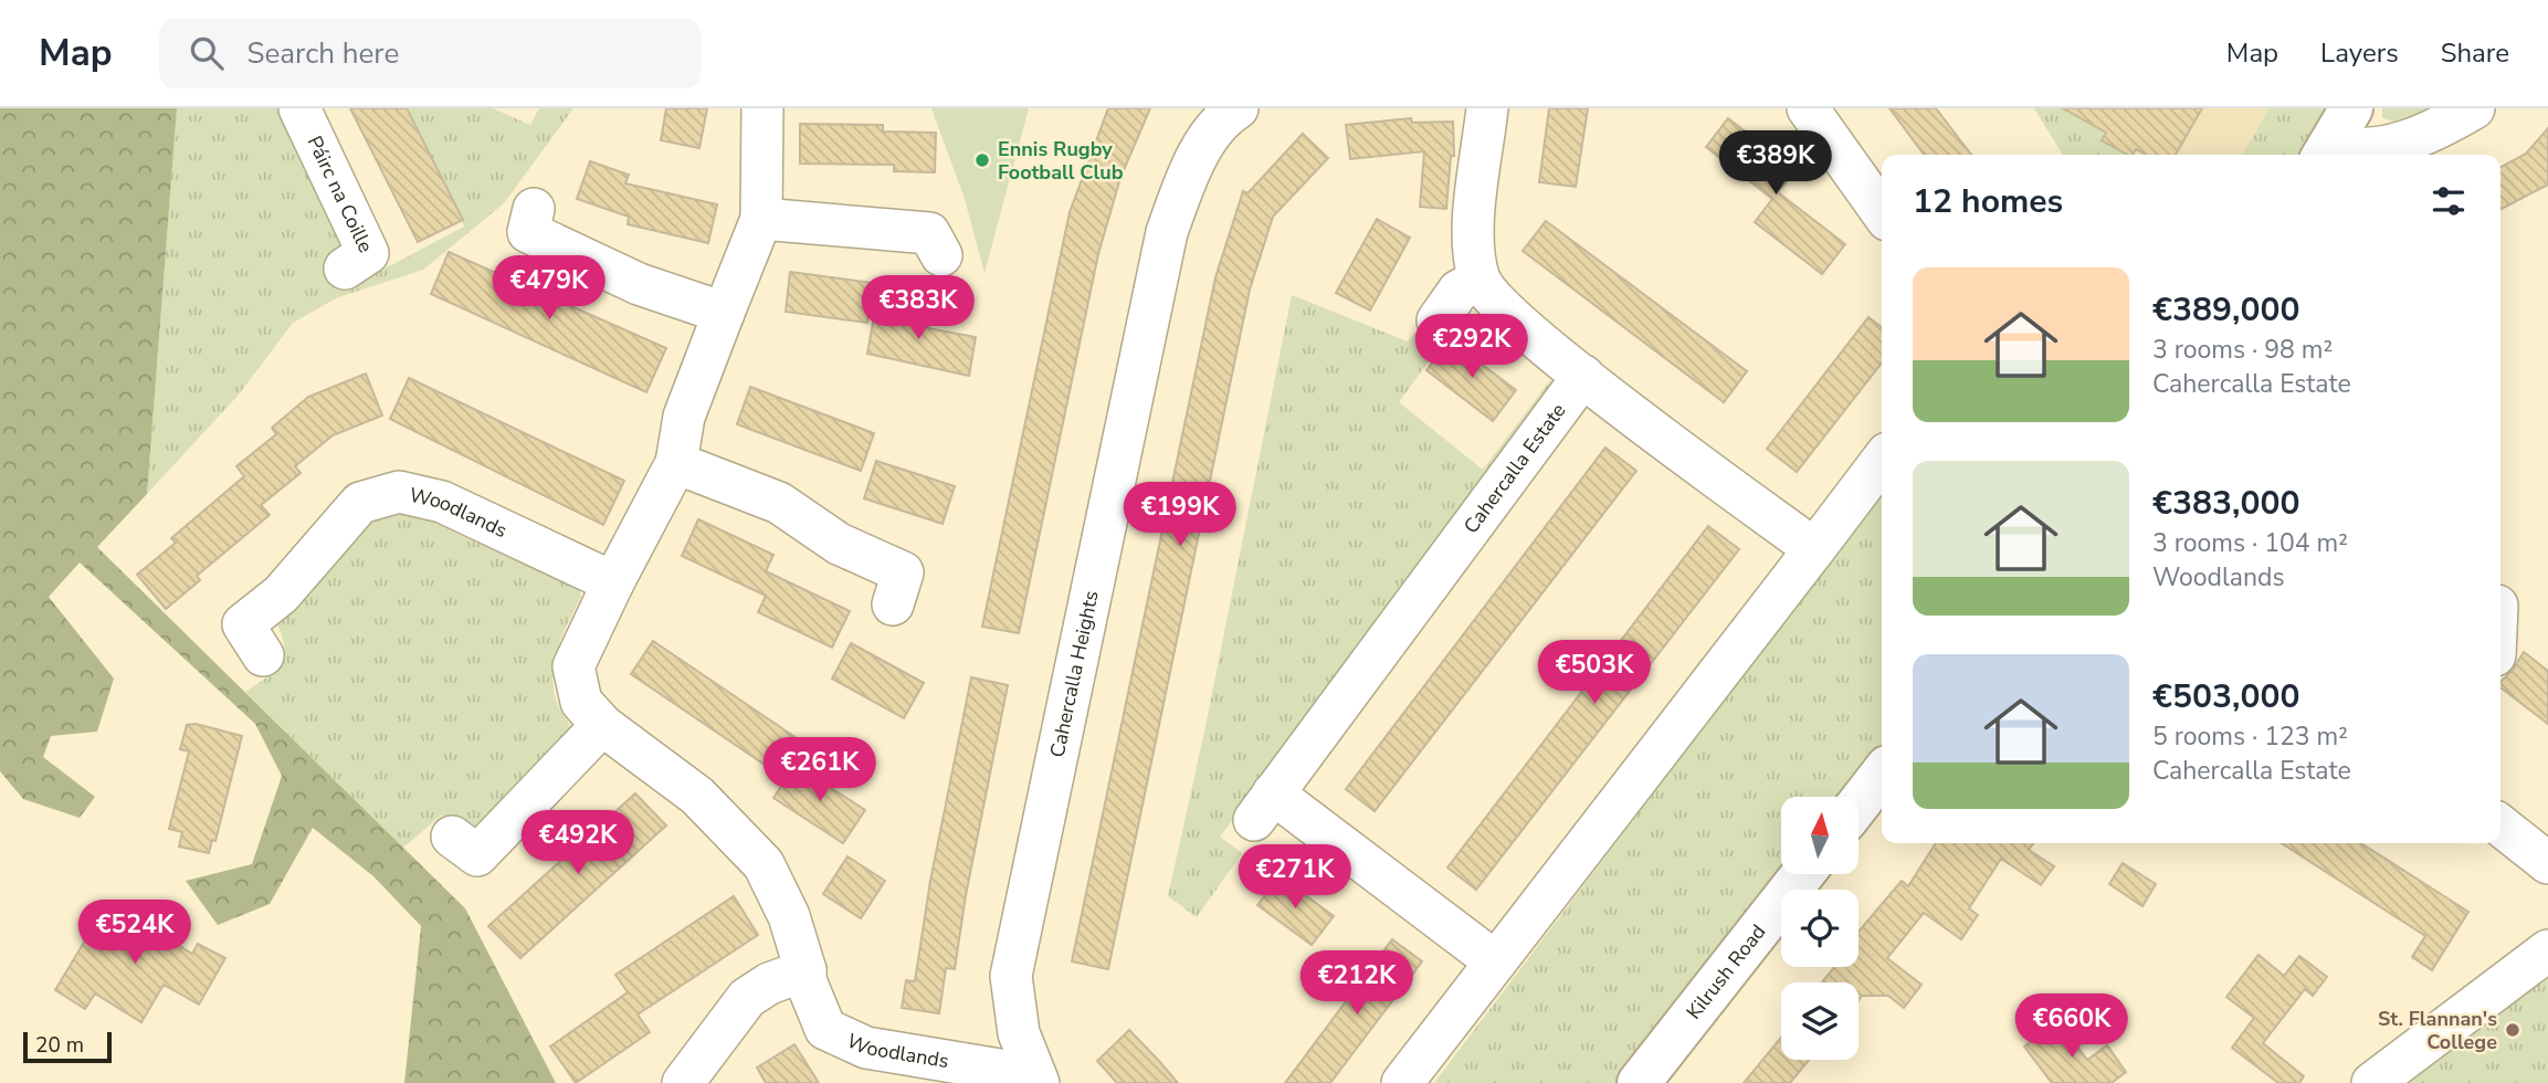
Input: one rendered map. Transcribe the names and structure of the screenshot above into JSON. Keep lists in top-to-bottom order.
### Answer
{
  "streets": {
    "main road": ["Kilrush Road"],
    "street": [
      "Páirc na Coille",
      "Cahercalla Estate",
      "Woodlands",
      "Cahercalla Heights"
    ]
  },
  "crossings": [
    ["Woodlands", "Cahercalla Heights"]
  ],
  "places": ["Ennis Rugby Football Club", "St. Flannan's College"],
  "scale_bar": "20 m",
  "north": "top",
  "page": {
    "header": "Map",
    "search": "Search here",
    "nav": ["Map", "Layers", "Share"],
    "price": [
      "€389K",
      "€479K",
      "€383K",
      "€292K",
      "€199K",
      "€503K",
      "€261K",
      "€492K",
      "€271K",
      "€524K",
      "€212K",
      "€660K"
    ],
    "heading": "12 homes",
    "list": [
      {
        "name": "€389,000",
        "note": "3 rooms · 98 m² · Cahercalla Estate"
      },
      {
        "name": "€383,000",
        "note": "3 rooms · 104 m² · Woodlands"
      },
      {
        "name": "€503,000",
        "note": "5 rooms · 123 m² · Cahercalla Estate"
      }
    ],
    "scale": "20 m"
  }
}
